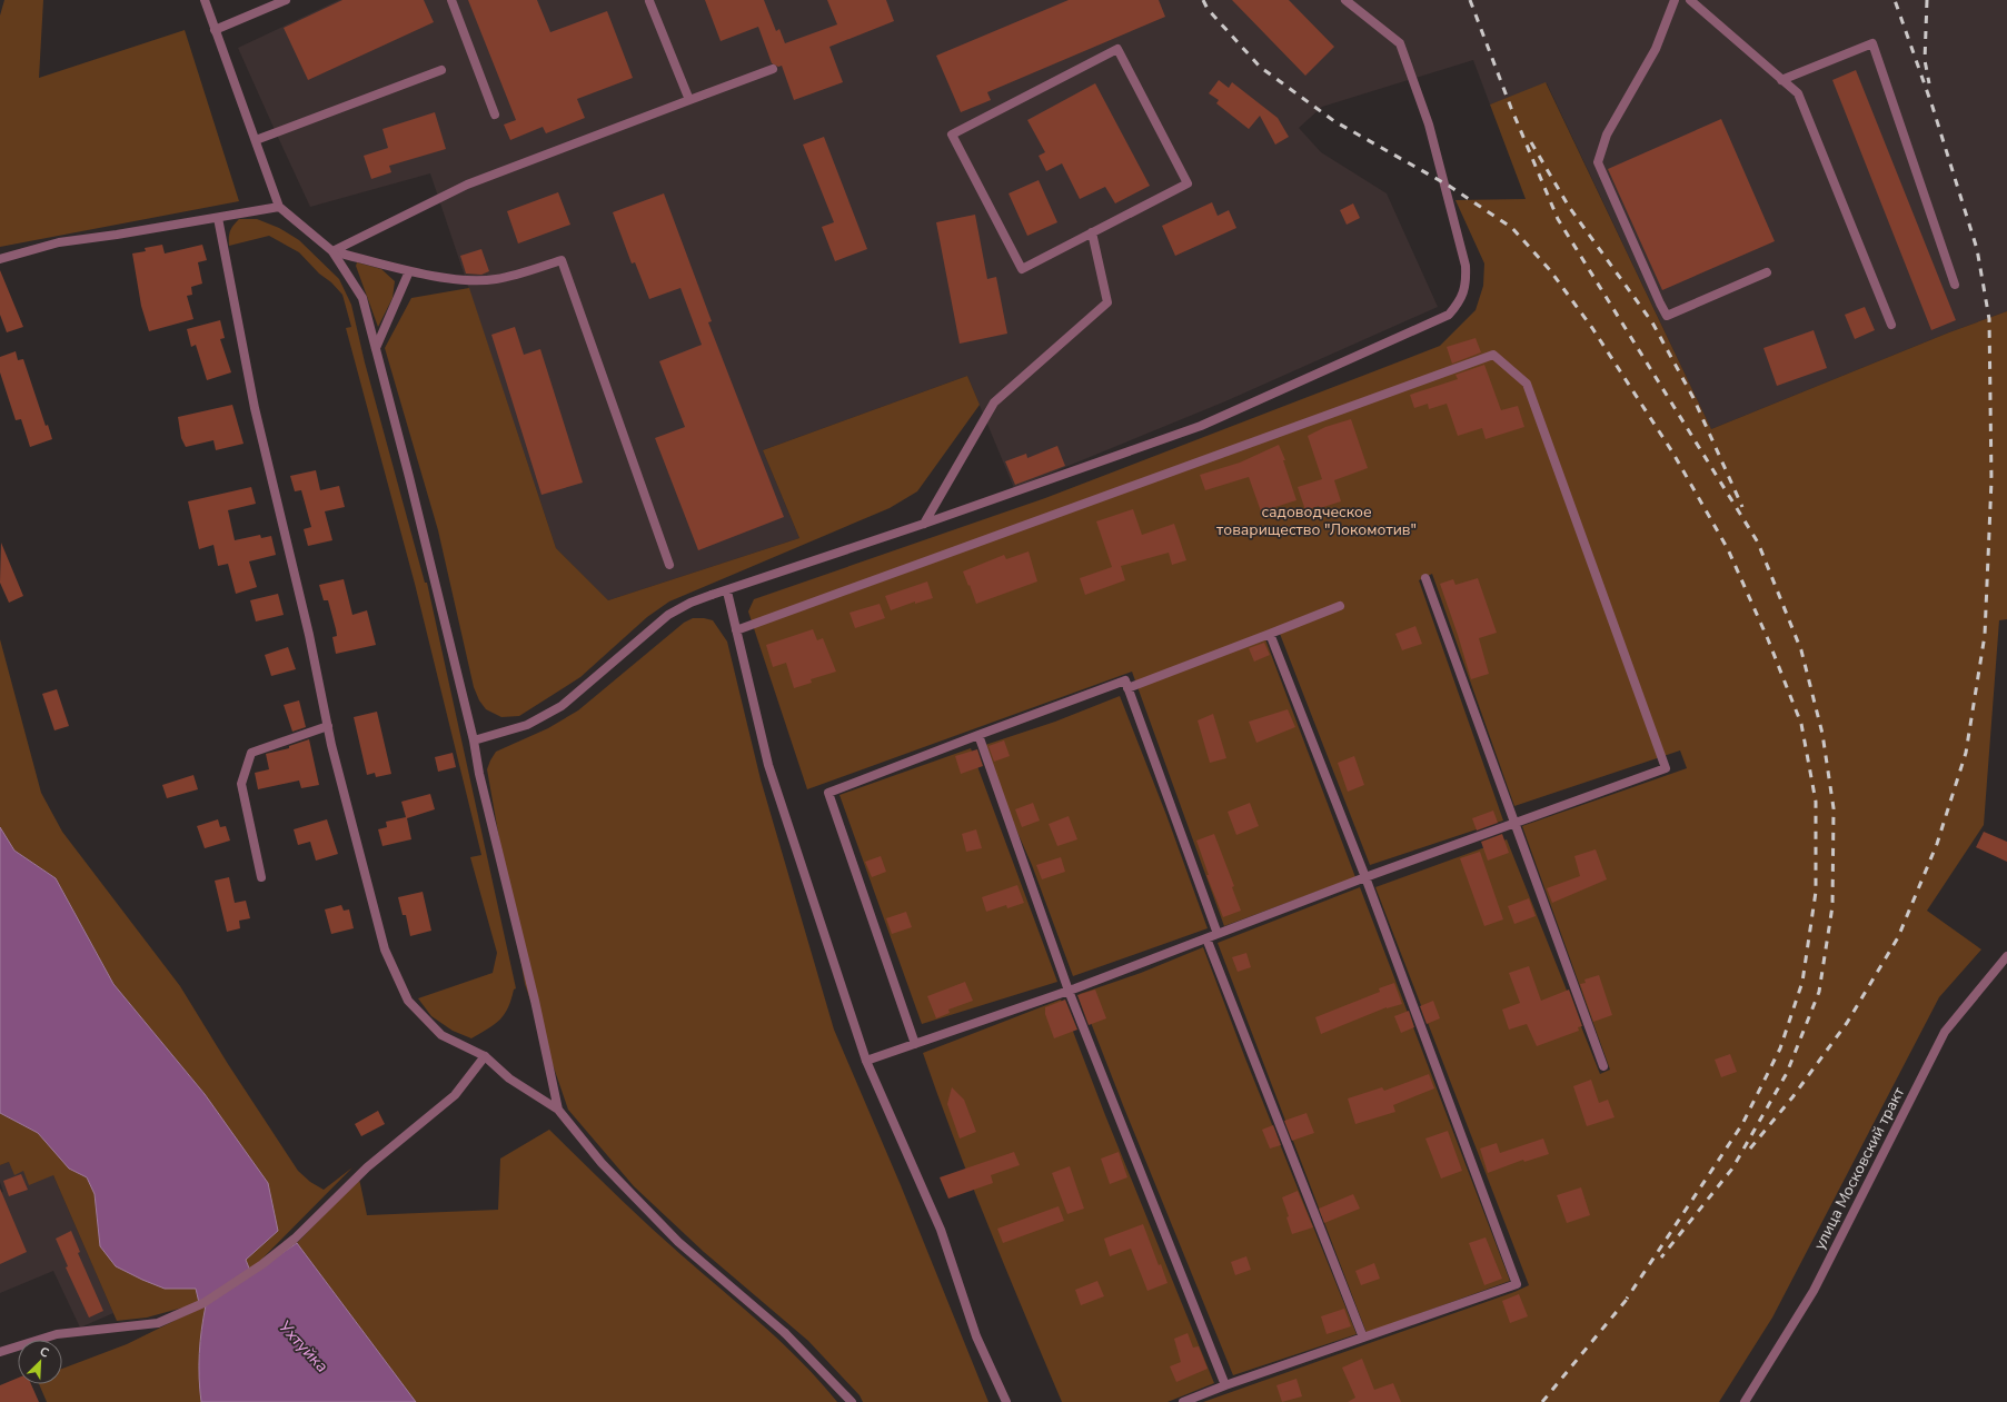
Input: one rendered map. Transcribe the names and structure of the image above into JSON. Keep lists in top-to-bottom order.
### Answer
{
  "streets": {
    "street": ["улица Московский тракт"]
  },
  "water": ["Ухтуйка"],
  "parks": ["садоводческое товарищество \"Локомотив\""],
  "north": "top right"
}
